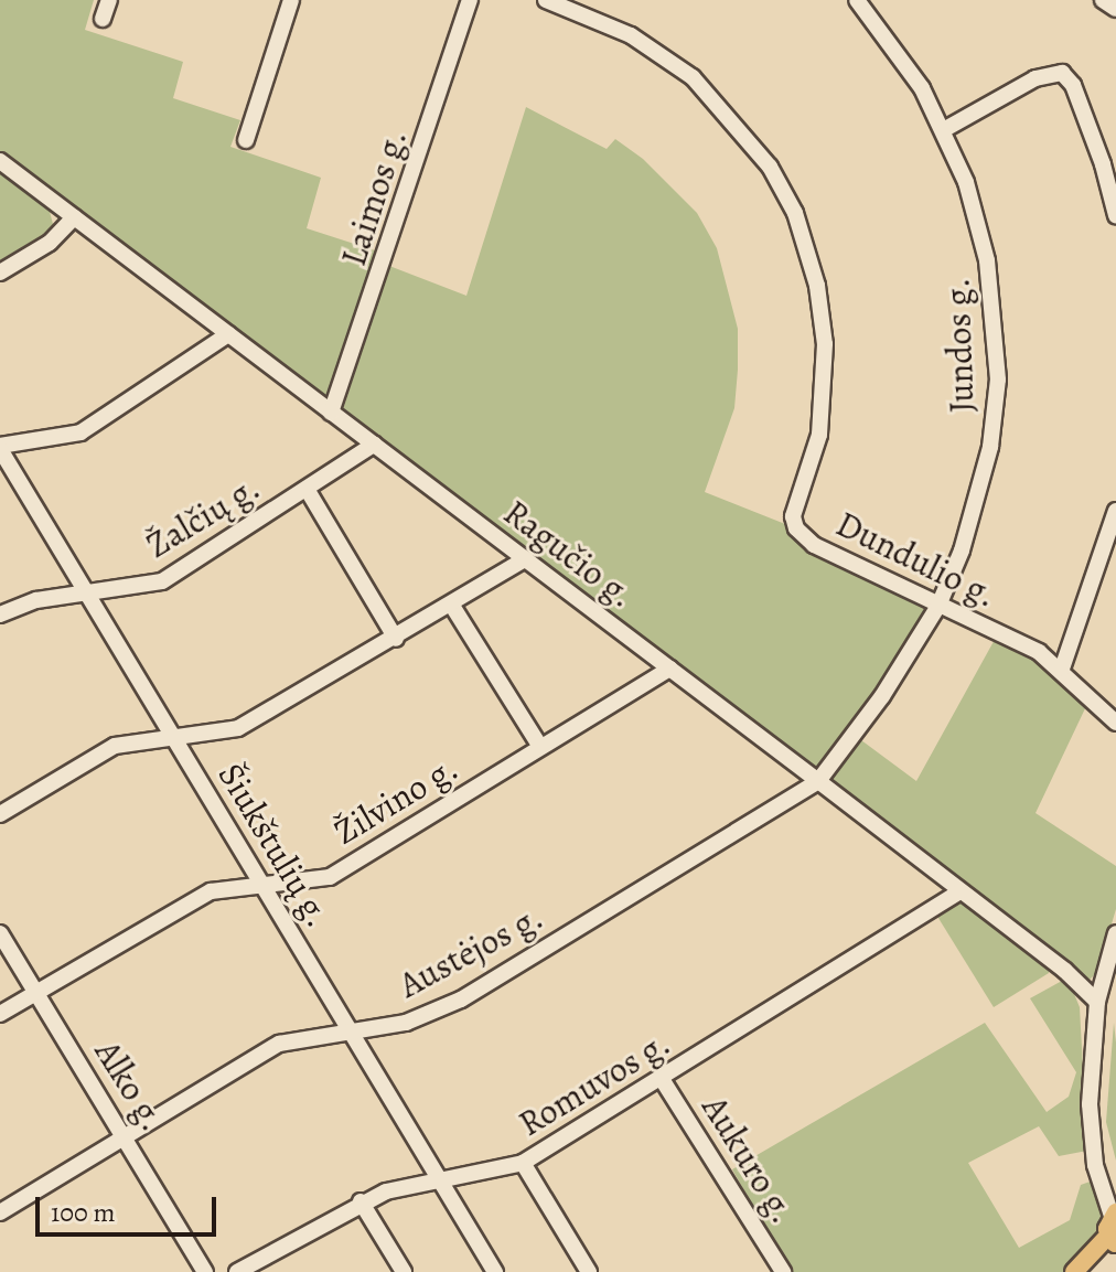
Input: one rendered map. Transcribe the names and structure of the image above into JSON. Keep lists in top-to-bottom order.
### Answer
{
  "streets": {
    "street": [
      "Laimos g.",
      "Jundos g.",
      "Žalčių g.",
      "Ragučio g.",
      "Dundulio g.",
      "Žilvino g.",
      "Šiukštulių g.",
      "Austėjos g.",
      "Romuvos g.",
      "Alko g.",
      "Aukuro g."
    ]
  },
  "crossings": [
    ["Laimos g.", "Ragučio g."],
    ["Jundos g.", "Ragučio g."],
    ["Jundos g.", "Dundulio g."],
    ["Jundos g.", "Austėjos g."],
    ["Žalčių g.", "Ragučio g."],
    ["Žalčių g.", "Šiukštulių g."],
    ["Ragučio g.", "Žilvino g."],
    ["Ragučio g.", "Austėjos g."],
    ["Ragučio g.", "Romuvos g."],
    ["Žilvino g.", "Šiukštulių g."],
    ["Žilvino g.", "Alko g."],
    ["Šiukštulių g.", "Austėjos g."],
    ["Šiukštulių g.", "Romuvos g."],
    ["Austėjos g.", "Alko g."],
    ["Romuvos g.", "Aukuro g."]
  ],
  "scale_bar": "100 m"
}
